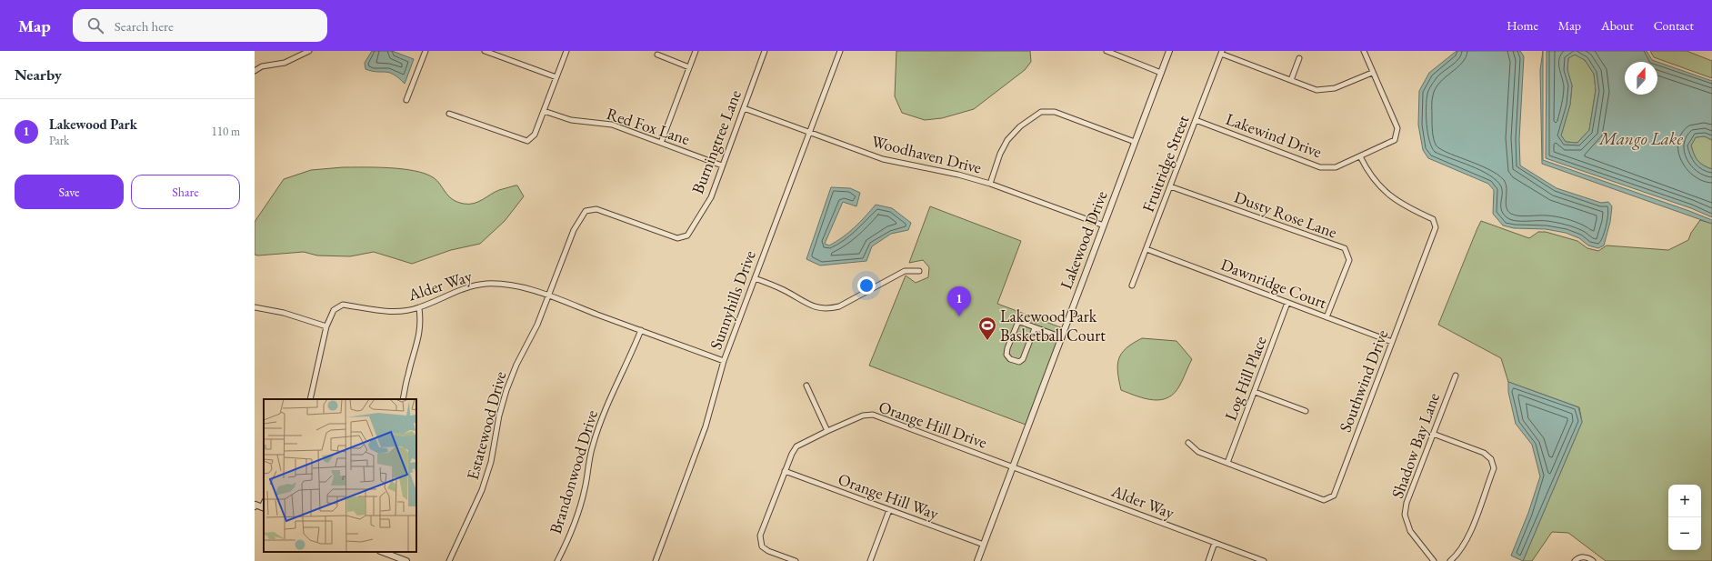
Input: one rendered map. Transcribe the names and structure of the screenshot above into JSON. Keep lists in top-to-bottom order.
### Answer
{
  "streets": {
    "street": [
      "Red Fox Lane",
      "Lakewind Drive",
      "Burningtree Lane",
      "Woodhaven Drive",
      "Fruitridge Street",
      "Dusty Rose Lane",
      "Lakewood Drive",
      "Dawnridge Court",
      "Alder Way",
      "Sunnyhills Drive",
      "Log Hill Place",
      "Southwind Drive",
      "Orange Hill Drive",
      "Estatewood Drive",
      "Shadow Bay Lane",
      "Brandonwood Drive",
      "Orange Hill Way"
    ]
  },
  "crossings": [
    ["Red Fox Lane", "Burningtree Lane"],
    ["Lakewind Drive", "Fruitridge Street"],
    ["Lakewind Drive", "Southwind Drive"],
    ["Burningtree Lane", "Woodhaven Drive"],
    ["Burningtree Lane", "Alder Way"],
    ["Burningtree Lane", "Estatewood Drive"],
    ["Woodhaven Drive", "Lakewood Drive"],
    ["Woodhaven Drive", "Sunnyhills Drive"],
    ["Fruitridge Street", "Dusty Rose Lane"],
    ["Fruitridge Street", "Dawnridge Court"],
    ["Dusty Rose Lane", "Dawnridge Court"],
    ["Lakewood Drive", "Alder Way"],
    ["Lakewood Drive", "Orange Hill Drive"],
    ["Lakewood Drive", "Orange Hill Way"],
    ["Dawnridge Court", "Log Hill Place"],
    ["Dawnridge Court", "Southwind Drive"],
    ["Alder Way", "Sunnyhills Drive"],
    ["Alder Way", "Orange Hill Drive"],
    ["Alder Way", "Estatewood Drive"],
    ["Alder Way", "Brandonwood Drive"],
    ["Log Hill Place", "Southwind Drive"],
    ["Orange Hill Drive", "Orange Hill Way"]
  ],
  "water": ["Mango Lake"],
  "places": {
    "sports": ["Lakewood Park Basketball Court"]
  },
  "north": "top",
  "page": {
    "header": "Map",
    "search": "Search here",
    "nav": [
      "Home",
      "Map",
      "About",
      "Contact"
    ],
    "heading": "Nearby",
    "list": [
      {
        "mark": "1",
        "name": "Lakewood Park",
        "note": "Park",
        "value": "110 m"
      }
    ],
    "buttons": ["Save", "Share"],
    "pins": "1",
    "map_buttons": ["+", "−"]
  }
}
